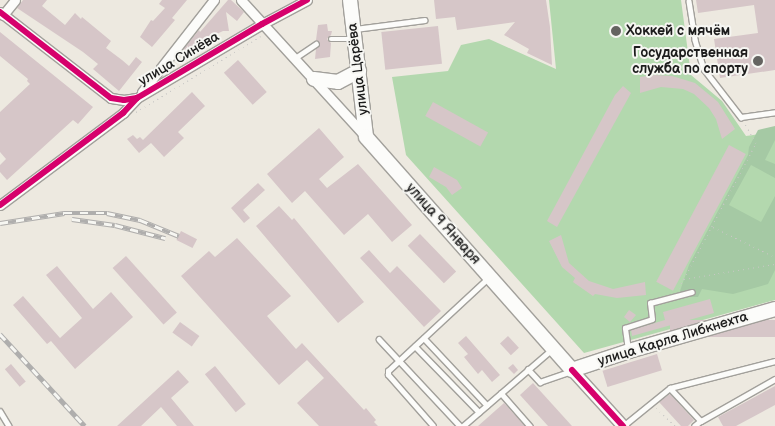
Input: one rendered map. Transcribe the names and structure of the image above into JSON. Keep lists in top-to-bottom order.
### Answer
{
  "streets": {
    "main road": ["улица Царёва", "улица 9 Января", "улица Карла Либкнехта"],
    "street": ["улица Синёва"]
  },
  "crossings": [
    ["улица Синёва", "улица 9 Января"],
    ["улица Царёва", "улица 9 Января"],
    ["улица 9 Января", "улица Карла Либкнехта"]
  ],
  "places": ["Хоккей с мячём", "Государственная служба по спорту"]
}
